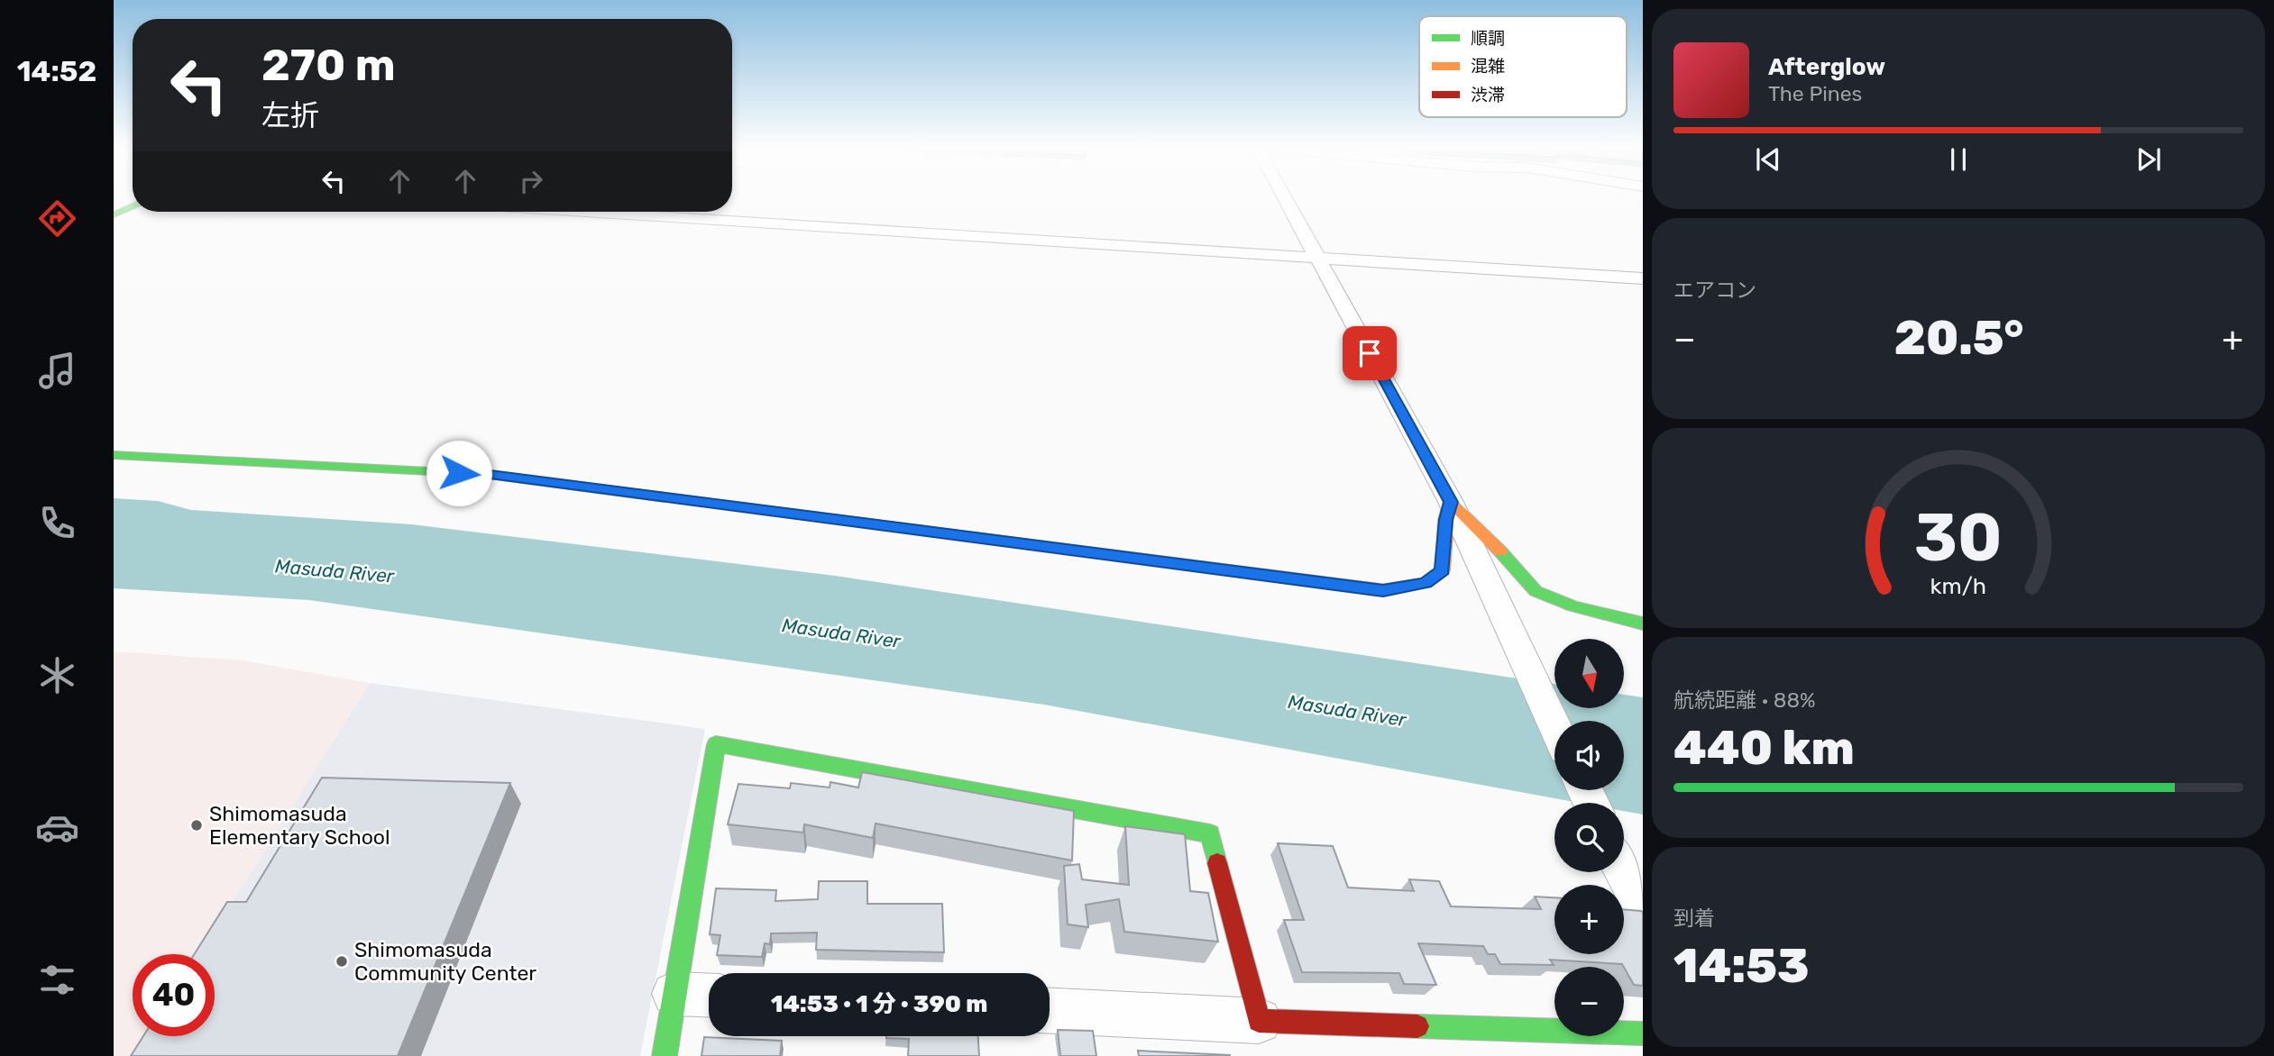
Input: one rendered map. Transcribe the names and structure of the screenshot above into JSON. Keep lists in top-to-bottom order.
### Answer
{
  "water": ["Masuda River"],
  "places": ["Shimomasuda Elementary School", "Shimomasuda Community Center"],
  "legend": ["順調", "混雑", "渋滞"],
  "north": "bottom",
  "page": {
    "tabs": "14:52",
    "turn": ["270 m", "左折"],
    "song": ["Afterglow", "The Pines"],
    "tile": [
      "エアコン",
      ["航続距離 · 88%", "440 km"],
      ["到着", "14:53"]
    ],
    "heat": ["−", "20.5°", "+"],
    "map_buttons": ["+", "−"],
    "limit": "40",
    "trip": "14:53 · 1 分 · 390 m",
    "gauge": ["30", "km/h"]
  }
}
